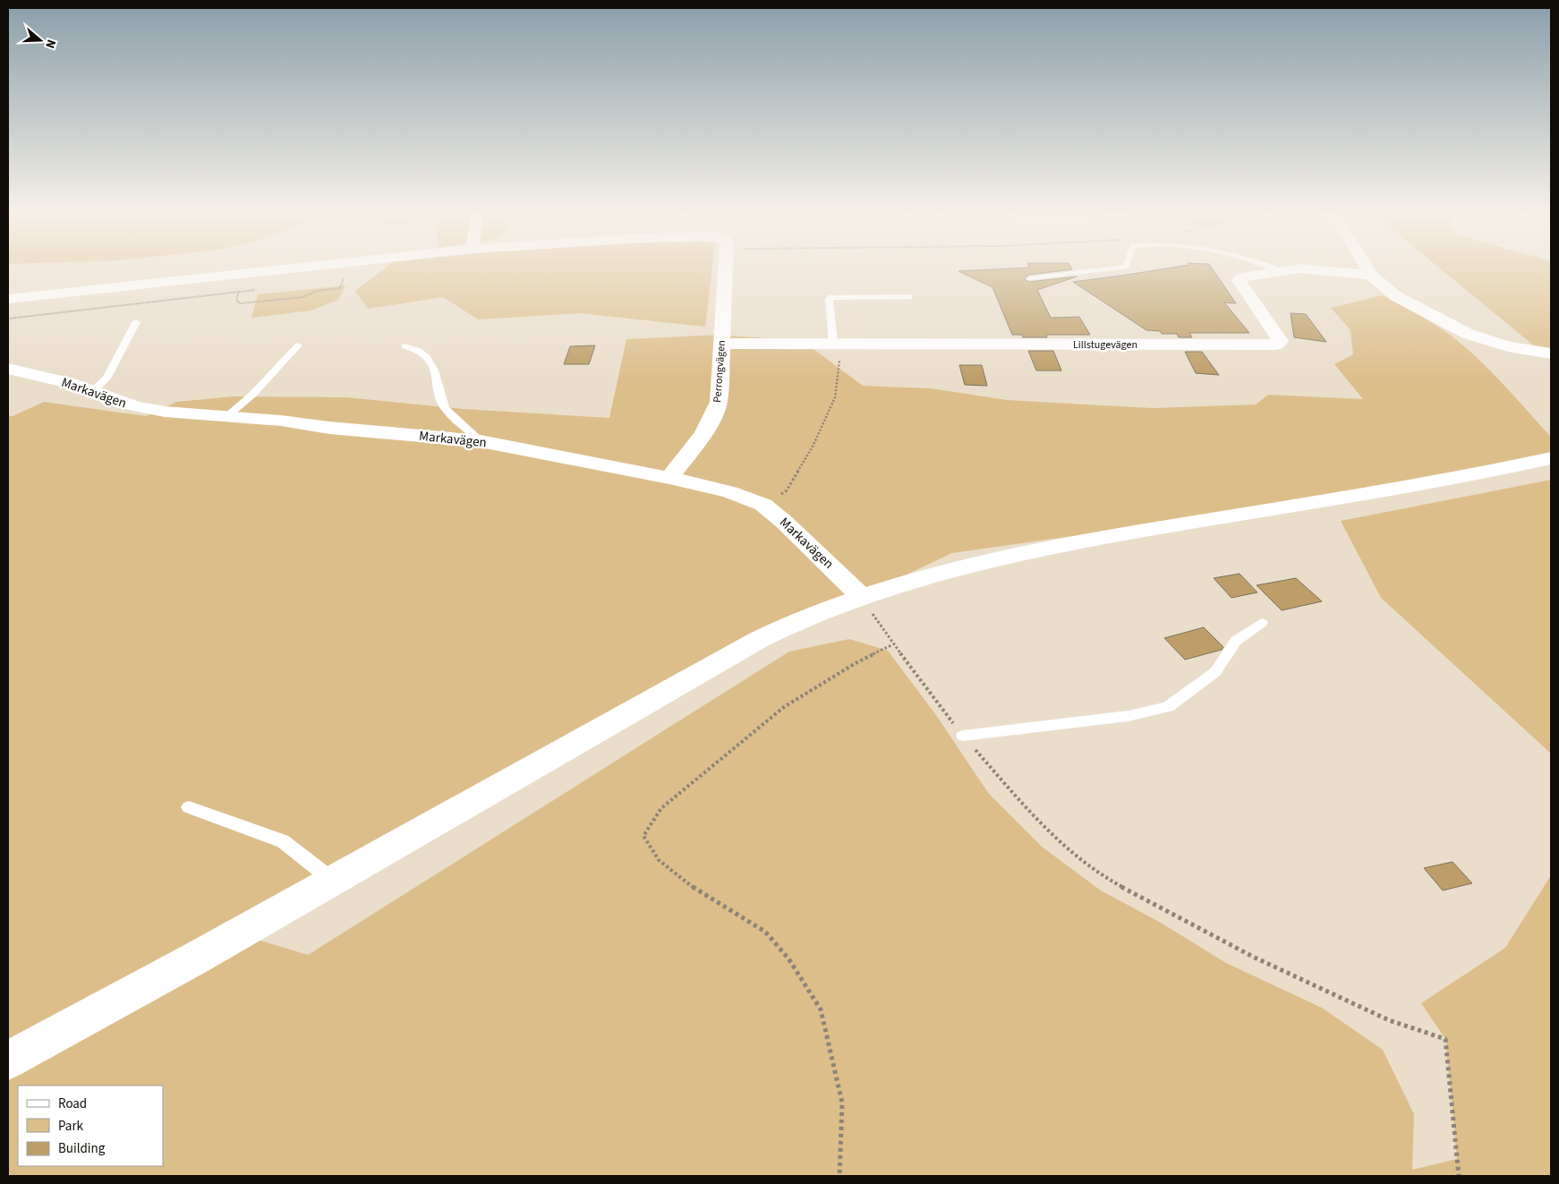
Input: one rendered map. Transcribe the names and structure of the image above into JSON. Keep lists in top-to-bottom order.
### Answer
{
  "streets": {
    "street": ["Lillstugevägen", "Perrongvägen", "Markavägen"]
  },
  "crossings": [
    ["Lillstugevägen", "Perrongvägen"],
    ["Perrongvägen", "Markavägen"]
  ],
  "legend": ["Road", "Park", "Building"],
  "north": "right"
}
